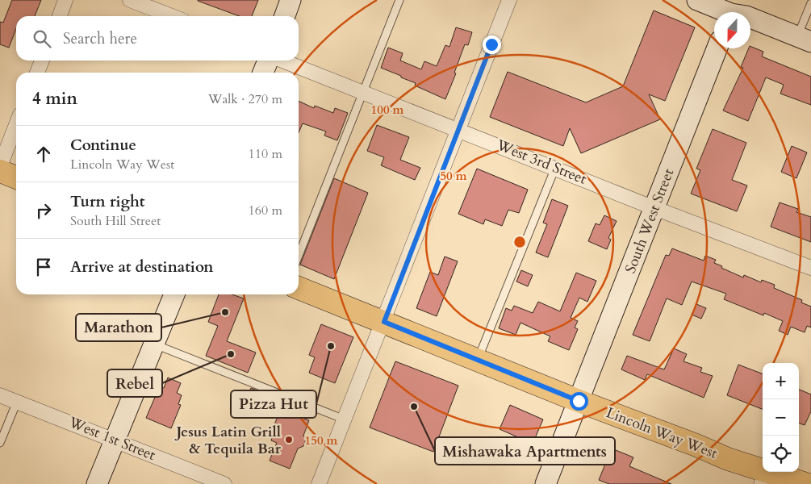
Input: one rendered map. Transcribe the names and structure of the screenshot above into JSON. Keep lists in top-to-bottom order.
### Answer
{
  "streets": {
    "main road": ["Lincoln Way West"],
    "street": ["West 3rd Street", "South West Street", "West 1st Street"]
  },
  "crossings": [
    ["West 3rd Street", "South West Street"],
    ["South West Street", "Lincoln Way West"]
  ],
  "places": [
    "Marathon",
    "Pizza Hut",
    "Rebel",
    "Mishawaka Apartments",
    "Jesus Latin Grill & Tequila Bar"
  ],
  "north": "bottom",
  "page": {
    "search": "Search here",
    "heading": ["4 min", "Walk · 270 m"],
    "list": [
      ["Continue", "Lincoln Way West", "110 m"],
      ["Turn right", "South Hill Street", "160 m"],
      "Arrive at destination"
    ],
    "map_buttons": ["+", "−"]
  },
  "rings": ["100 m", "50 m", "150 m"]
}
